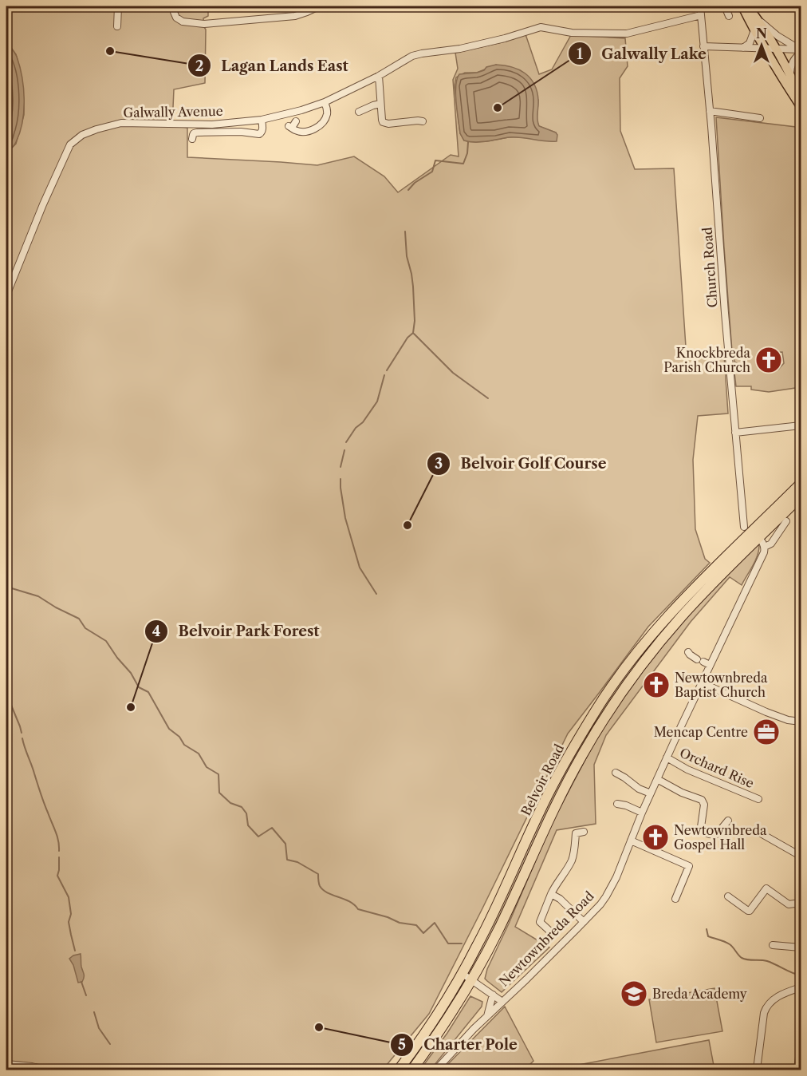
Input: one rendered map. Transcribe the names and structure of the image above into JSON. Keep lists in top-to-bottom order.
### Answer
{
  "streets": {
    "highway": ["Belvoir Road", "Newtownbreda Road"],
    "street": ["Galwally Avenue", "Church Road", "Orchard Rise"]
  },
  "crossings": [
    ["Galwally Avenue", "Church Road"],
    ["Church Road", "Belvoir Road"],
    ["Church Road", "Newtownbreda Road"],
    ["Orchard Rise", "Newtownbreda Road"],
    ["Belvoir Road", "Newtownbreda Road"]
  ],
  "places": {
    "other": [
      "Lagan Lands East",
      "Galwally Lake",
      "Belvoir Golf Course",
      "Belvoir Park Forest",
      "Charter Pole"
    ],
    "church": ["Knockbreda Parish Church", "Newtownbreda Baptist Church", "Newtownbreda Gospel Hall"],
    "office": ["Mencap Centre"],
    "school or university": ["Breda Academy"]
  },
  "north": "top"
}
